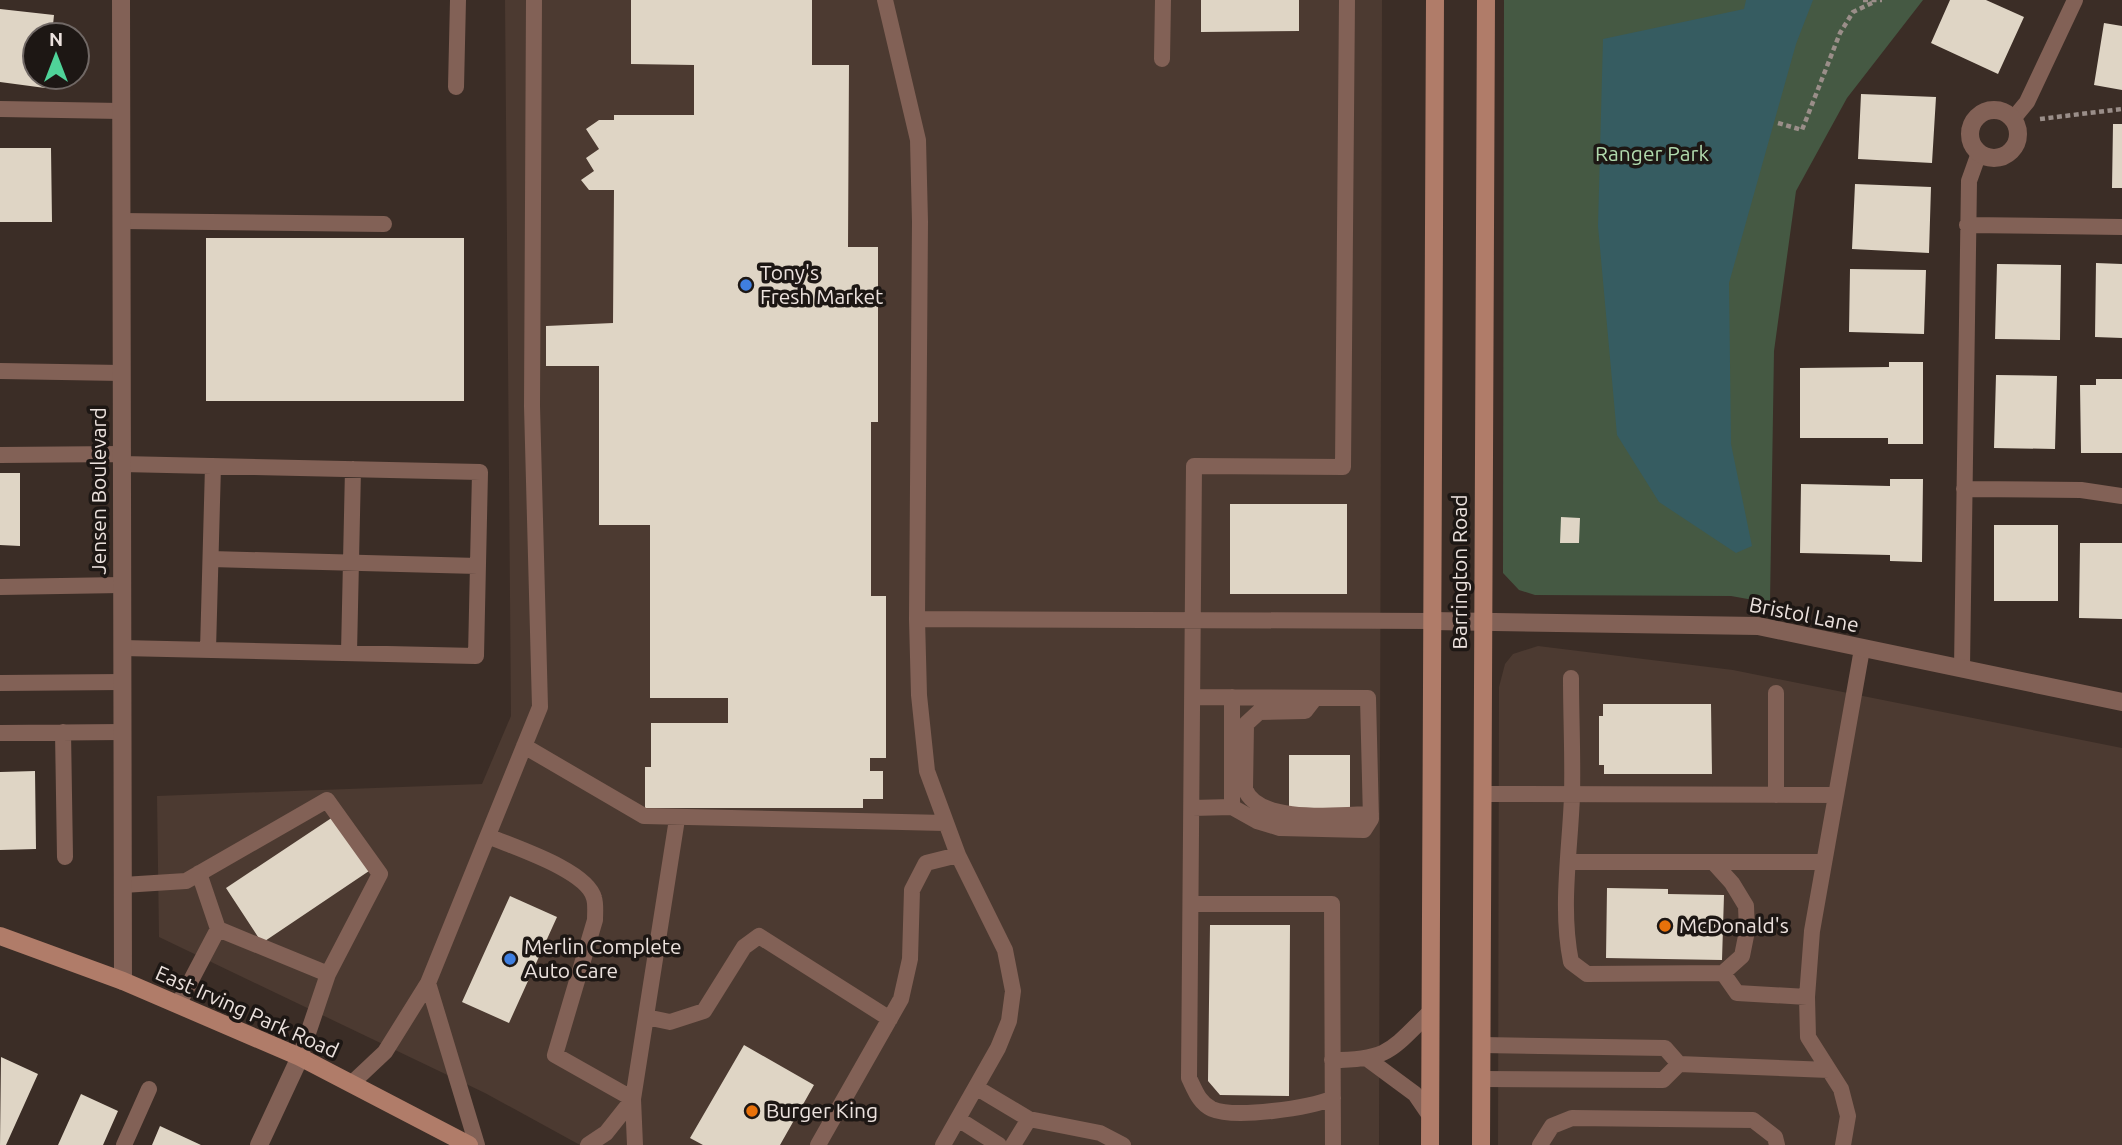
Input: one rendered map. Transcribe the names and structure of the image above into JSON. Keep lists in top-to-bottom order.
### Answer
{
  "streets": {
    "main road": ["Barrington Road", "East Irving Park Road"],
    "street": ["Jensen Boulevard", "Bristol Lane"]
  },
  "crossings": [
    ["Jensen Boulevard", "East Irving Park Road"],
    ["Barrington Road", "Bristol Lane"]
  ],
  "parks": ["Ranger Park"],
  "places": [
    "Tony's Fresh Market",
    "McDonald's",
    "Merlin Complete Auto Care",
    "Burger King"
  ],
  "north": "top"
}
